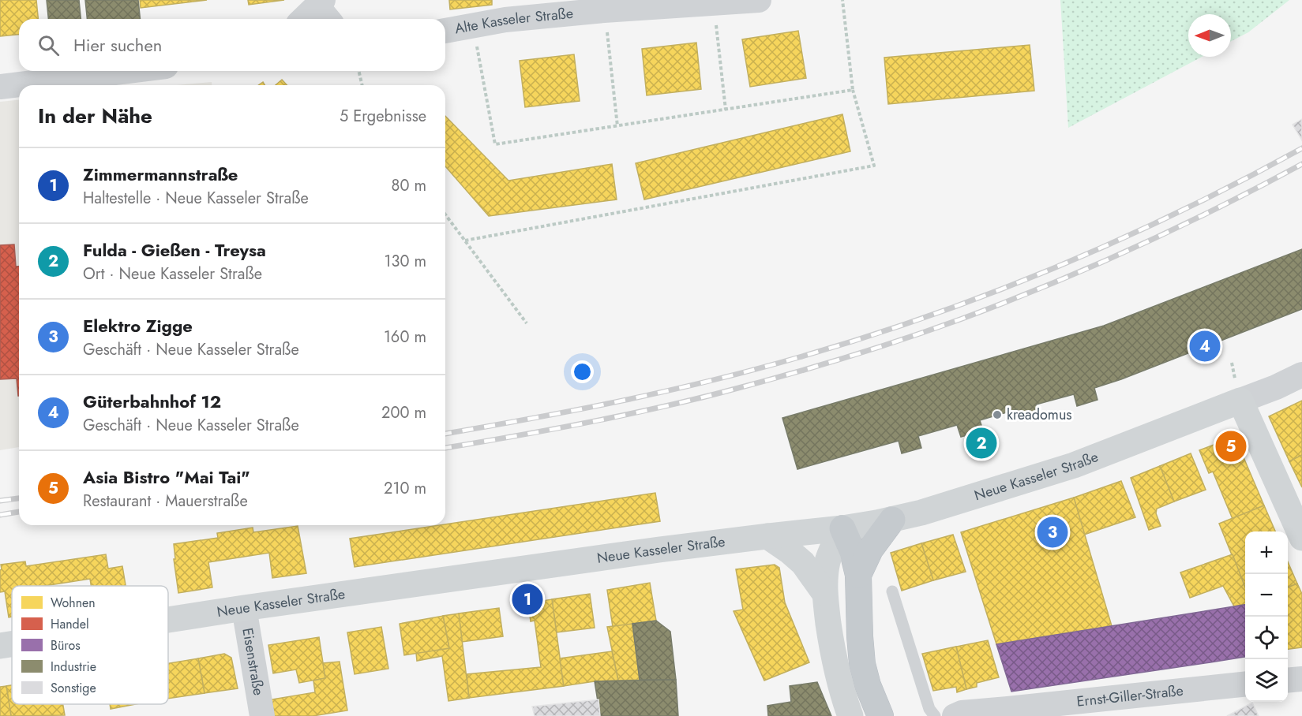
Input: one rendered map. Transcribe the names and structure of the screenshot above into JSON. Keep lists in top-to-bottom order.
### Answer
{
  "streets": {
    "main road": ["Neue Kasseler Straße"],
    "street": ["Alte Kasseler Straße", "Eisenstraße", "Ernst-Giller-Straße"]
  },
  "crossings": [
    ["Neue Kasseler Straße", "Eisenstraße"]
  ],
  "places": ["kreadomus"],
  "legend": [
    "Wohnen",
    "Handel",
    "Büros",
    "Industrie",
    "Sonstige"
  ],
  "north": "left",
  "page": {
    "search": "Hier suchen",
    "heading": ["In der Nähe", "5 Ergebnisse"],
    "list": [
      {
        "mark": "1",
        "name": "Zimmermannstraße",
        "note": "Haltestelle · Neue Kasseler Straße",
        "value": "80 m"
      },
      {
        "mark": "2",
        "name": "Fulda - Gießen - Treysa",
        "note": "Ort · Neue Kasseler Straße",
        "value": "130 m"
      },
      {
        "mark": "3",
        "name": "Elektro Zigge",
        "note": "Geschäft · Neue Kasseler Straße",
        "value": "160 m"
      },
      {
        "mark": "4",
        "name": "Güterbahnhof 12",
        "note": "Geschäft · Neue Kasseler Straße",
        "value": "200 m"
      },
      {
        "mark": "5",
        "name": "Asia Bistro \"Mai Tai\"",
        "note": "Restaurant · Mauerstraße",
        "value": "210 m"
      }
    ],
    "pins": [
      "4",
      "2",
      "5",
      "3",
      "1"
    ],
    "map_buttons": ["+", "−"]
  }
}
